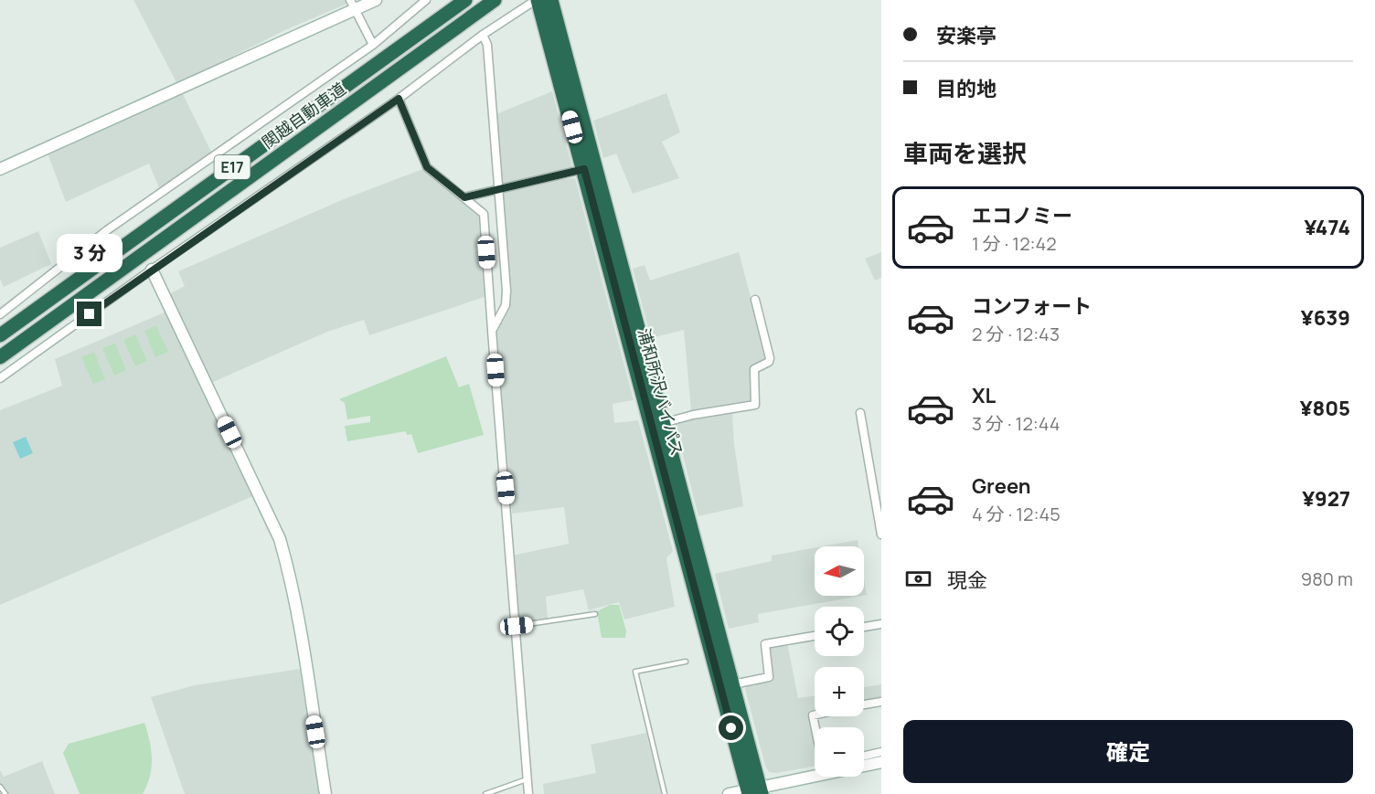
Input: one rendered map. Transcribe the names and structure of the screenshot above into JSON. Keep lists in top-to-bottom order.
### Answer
{
  "streets": {
    "highway": ["関越自動車道", "E17", "浦和所沢バイパス"]
  },
  "north": "left",
  "page": {
    "banner": ["安楽亭", "目的地"],
    "heading": "車両を選択",
    "list": [
      {
        "name": "エコノミー",
        "note": "1 分 · 12:42",
        "value": "¥474"
      },
      {
        "name": "コンフォート",
        "note": "2 分 · 12:43",
        "value": "¥639"
      },
      {
        "name": "XL",
        "note": "3 分 · 12:44",
        "value": "¥805"
      },
      {
        "name": "Green",
        "note": "4 分 · 12:45",
        "value": "¥927"
      }
    ],
    "bubble": "3 分",
    "map_buttons": ["+", "−"],
    "pay": ["現金", "980 m"],
    "buttons": "確定"
  }
}
